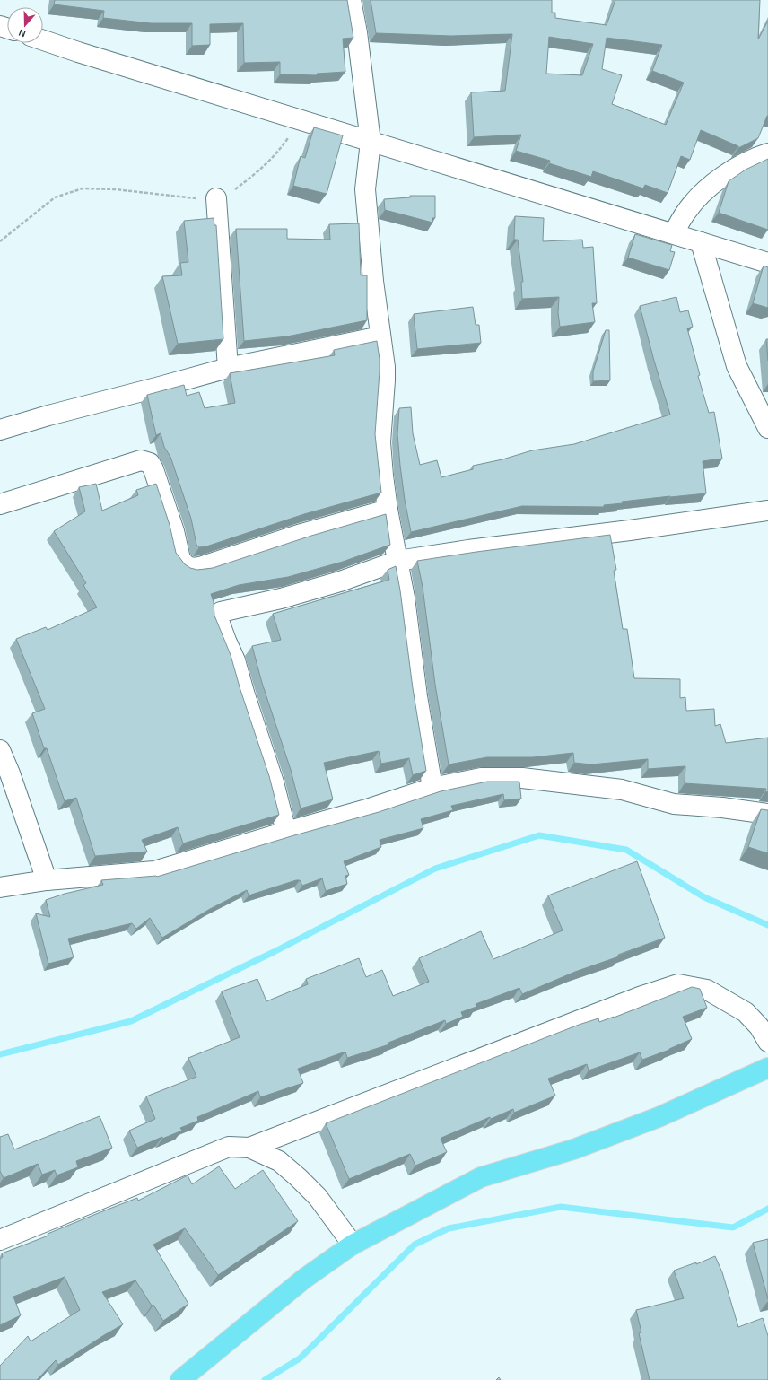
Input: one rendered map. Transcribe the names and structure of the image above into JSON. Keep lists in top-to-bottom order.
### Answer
{
  "north": "bottom"
}
